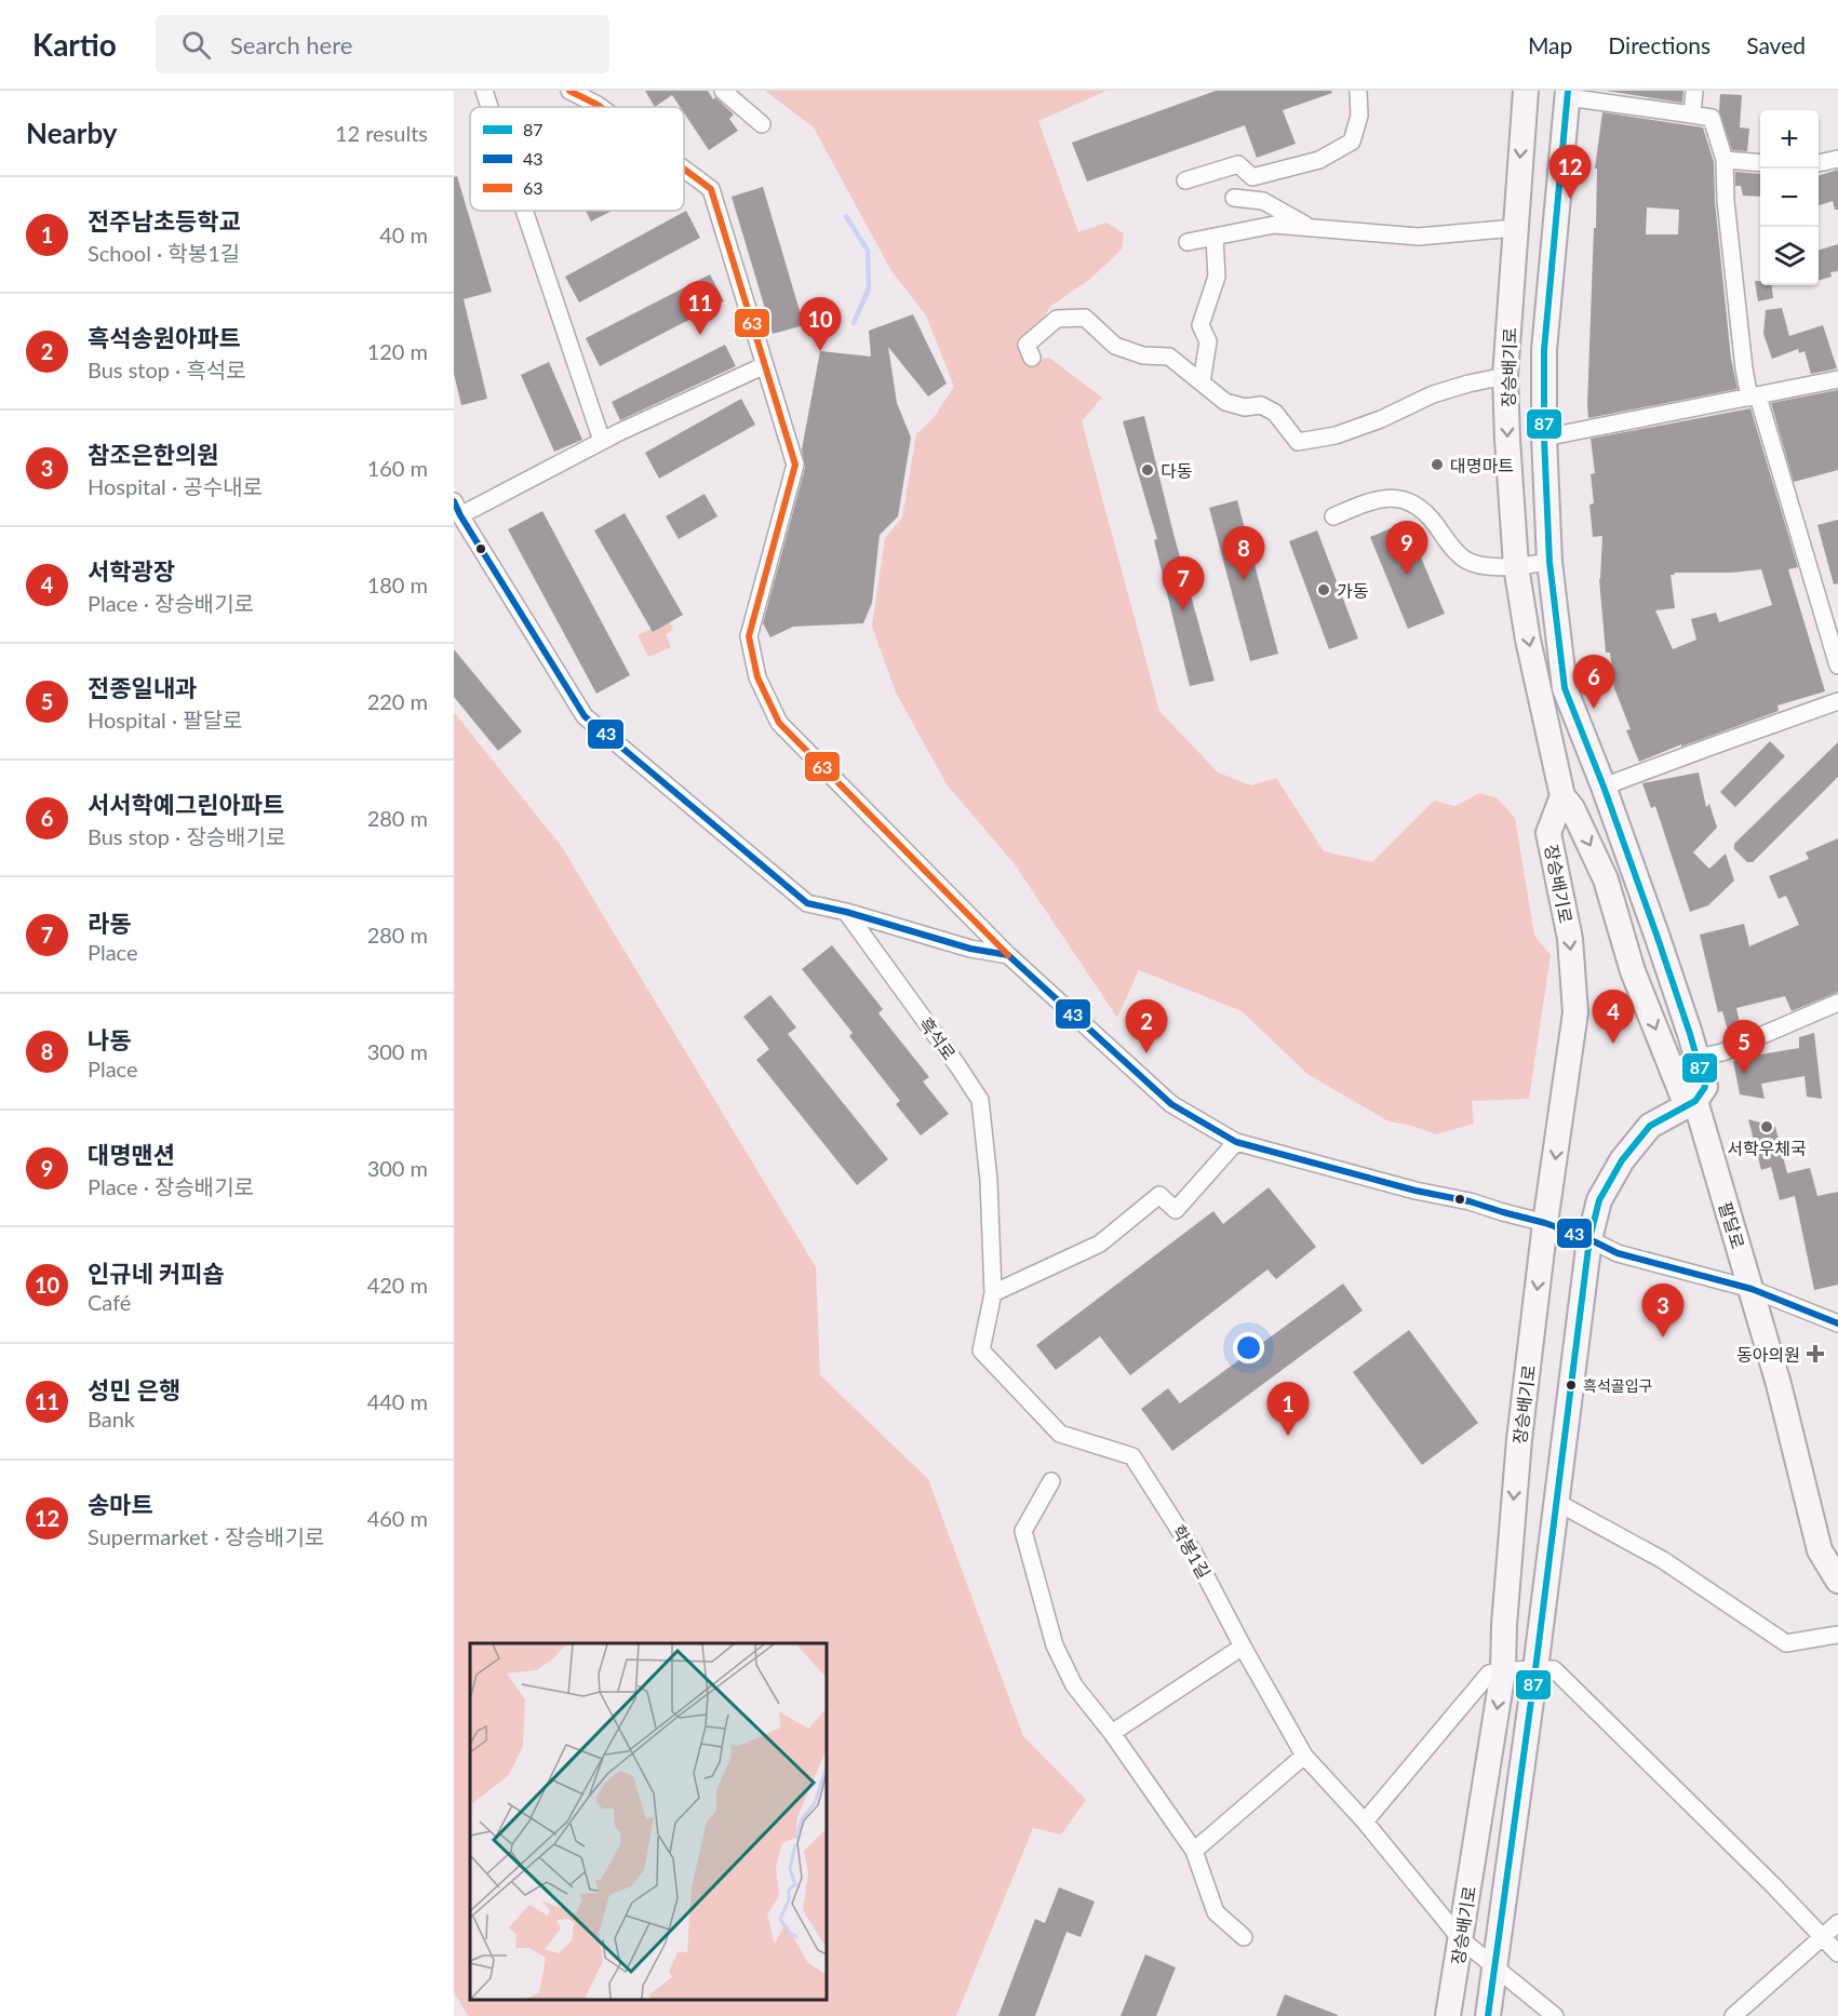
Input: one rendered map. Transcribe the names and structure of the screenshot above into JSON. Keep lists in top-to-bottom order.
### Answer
{
  "streets": {
    "street": [
      "장승배기로",
      "흑석로",
      "팔달로",
      "학봉1길"
    ]
  },
  "crossings": [
    ["장승배기로", "팔달로"],
    ["장승배기로", "학봉1길"],
    ["흑석로", "학봉1길"]
  ],
  "places": {
    "other": [
      "대명마트",
      "다동",
      "가동",
      "서학우체국",
      "흑석골입구"
    ],
    "health": ["동아의원"]
  },
  "lines": ["transit line 87", "transit line 63", "transit line 43"],
  "legend": ["87", "43", "63"],
  "page": {
    "header": "Kartio",
    "search": "Search here",
    "nav": ["Map", "Directions", "Saved"],
    "heading": ["Nearby", "12 results"],
    "map_buttons": ["+", "−"],
    "pins": [
      "12",
      "11",
      "10",
      "9",
      "8",
      "7",
      "6",
      "4",
      "2",
      "5",
      "3",
      "1"
    ],
    "list": [
      {
        "mark": "1",
        "name": "전주남초등학교",
        "note": "School · 학봉1길",
        "value": "40 m"
      },
      {
        "mark": "2",
        "name": "흑석송원아파트",
        "note": "Bus stop · 흑석로",
        "value": "120 m"
      },
      {
        "mark": "3",
        "name": "참조은한의원",
        "note": "Hospital · 공수내로",
        "value": "160 m"
      },
      {
        "mark": "4",
        "name": "서학광장",
        "note": "Place · 장승배기로",
        "value": "180 m"
      },
      {
        "mark": "5",
        "name": "전종일내과",
        "note": "Hospital · 팔달로",
        "value": "220 m"
      },
      {
        "mark": "6",
        "name": "서서학예그린아파트",
        "note": "Bus stop · 장승배기로",
        "value": "280 m"
      },
      {
        "mark": "7",
        "name": "라동",
        "note": "Place",
        "value": "280 m"
      },
      {
        "mark": "8",
        "name": "나동",
        "note": "Place",
        "value": "300 m"
      },
      {
        "mark": "9",
        "name": "대명맨션",
        "note": "Place · 장승배기로",
        "value": "300 m"
      },
      {
        "mark": "10",
        "name": "인규네 커피숍",
        "note": "Café",
        "value": "420 m"
      },
      {
        "mark": "11",
        "name": "성민 은행",
        "note": "Bank",
        "value": "440 m"
      },
      {
        "mark": "12",
        "name": "송마트",
        "note": "Supermarket · 장승배기로",
        "value": "460 m"
      }
    ]
  }
}
